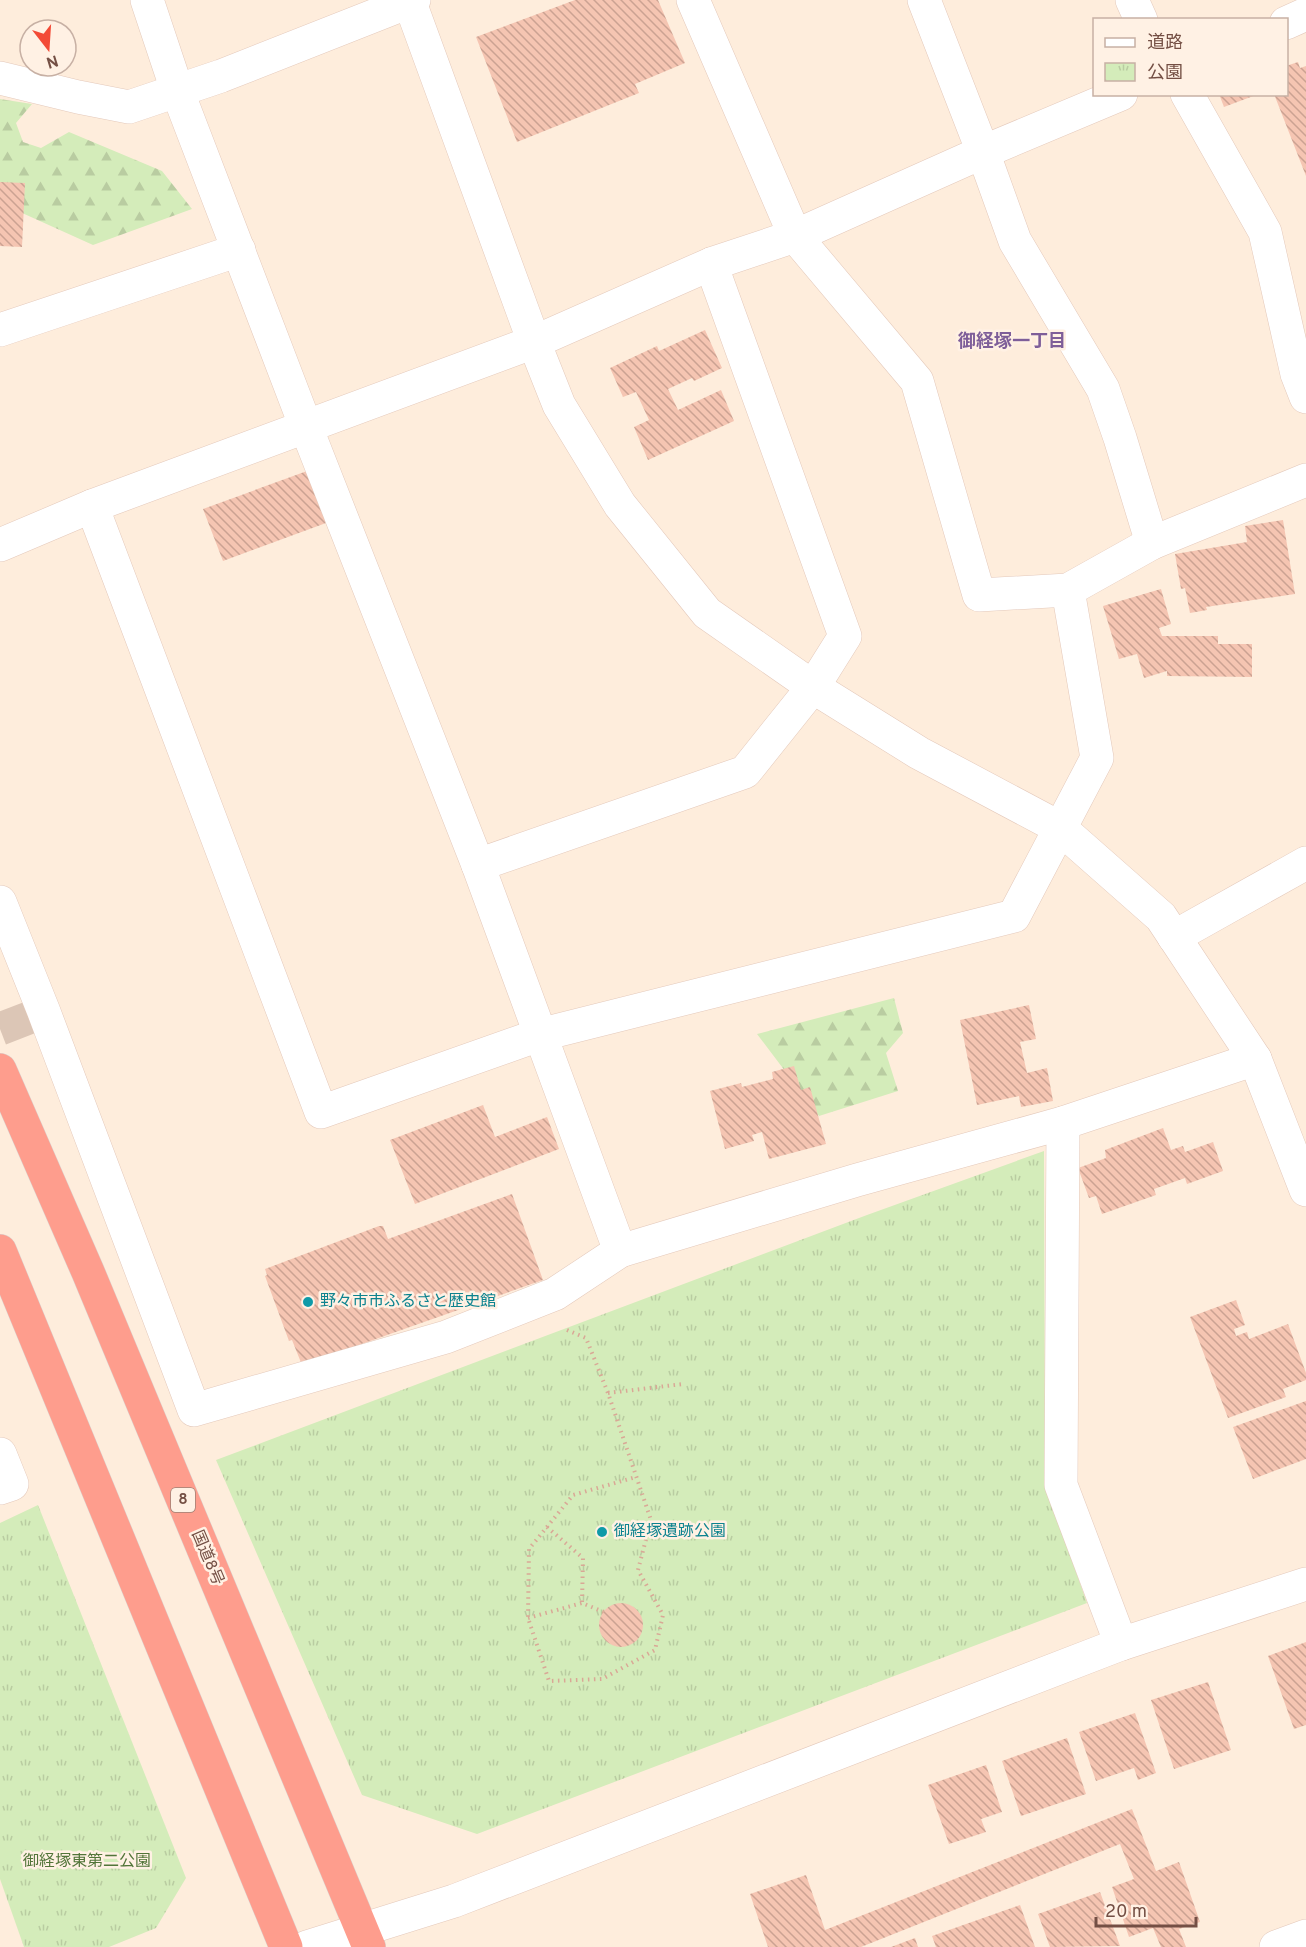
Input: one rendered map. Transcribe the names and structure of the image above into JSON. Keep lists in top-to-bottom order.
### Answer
{
  "streets": {
    "highway": ["8", "国道8号"]
  },
  "districts": ["御経塚一丁目"],
  "parks": ["御経塚東第二公園"],
  "places": ["野々市市ふるさと歴史館", "御経塚遺跡公園"],
  "legend": ["道路", "公園"],
  "scale_bar": "20 m",
  "north": "bottom"
}
